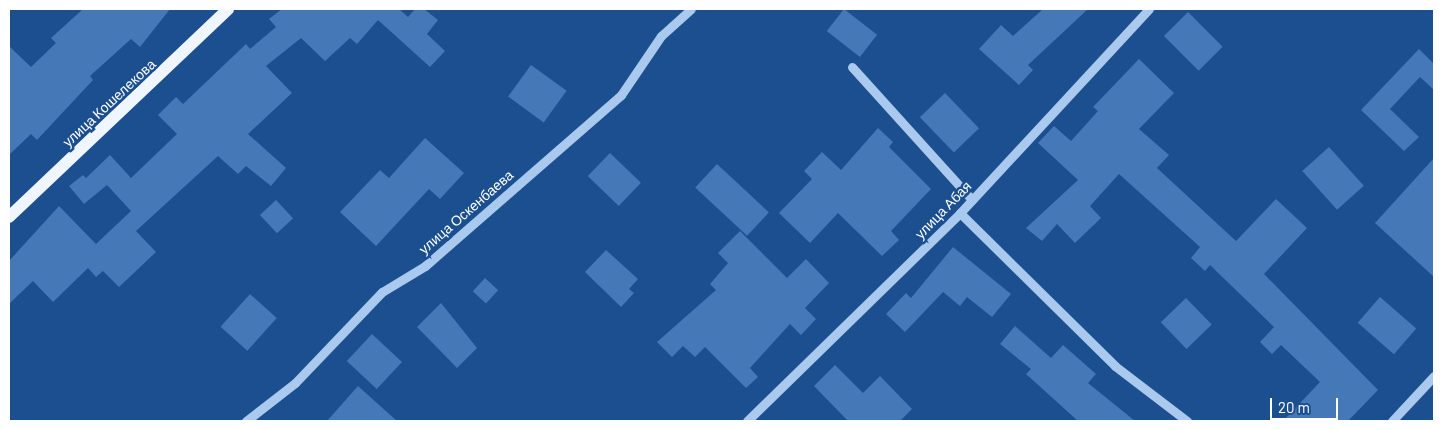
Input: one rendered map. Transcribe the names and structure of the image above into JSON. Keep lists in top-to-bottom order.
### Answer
{
  "streets": {
    "main road": ["улица Кошелекова"],
    "street": ["улица Абая", "улица Оскенбаева"]
  },
  "scale_bar": "20 m"
}
